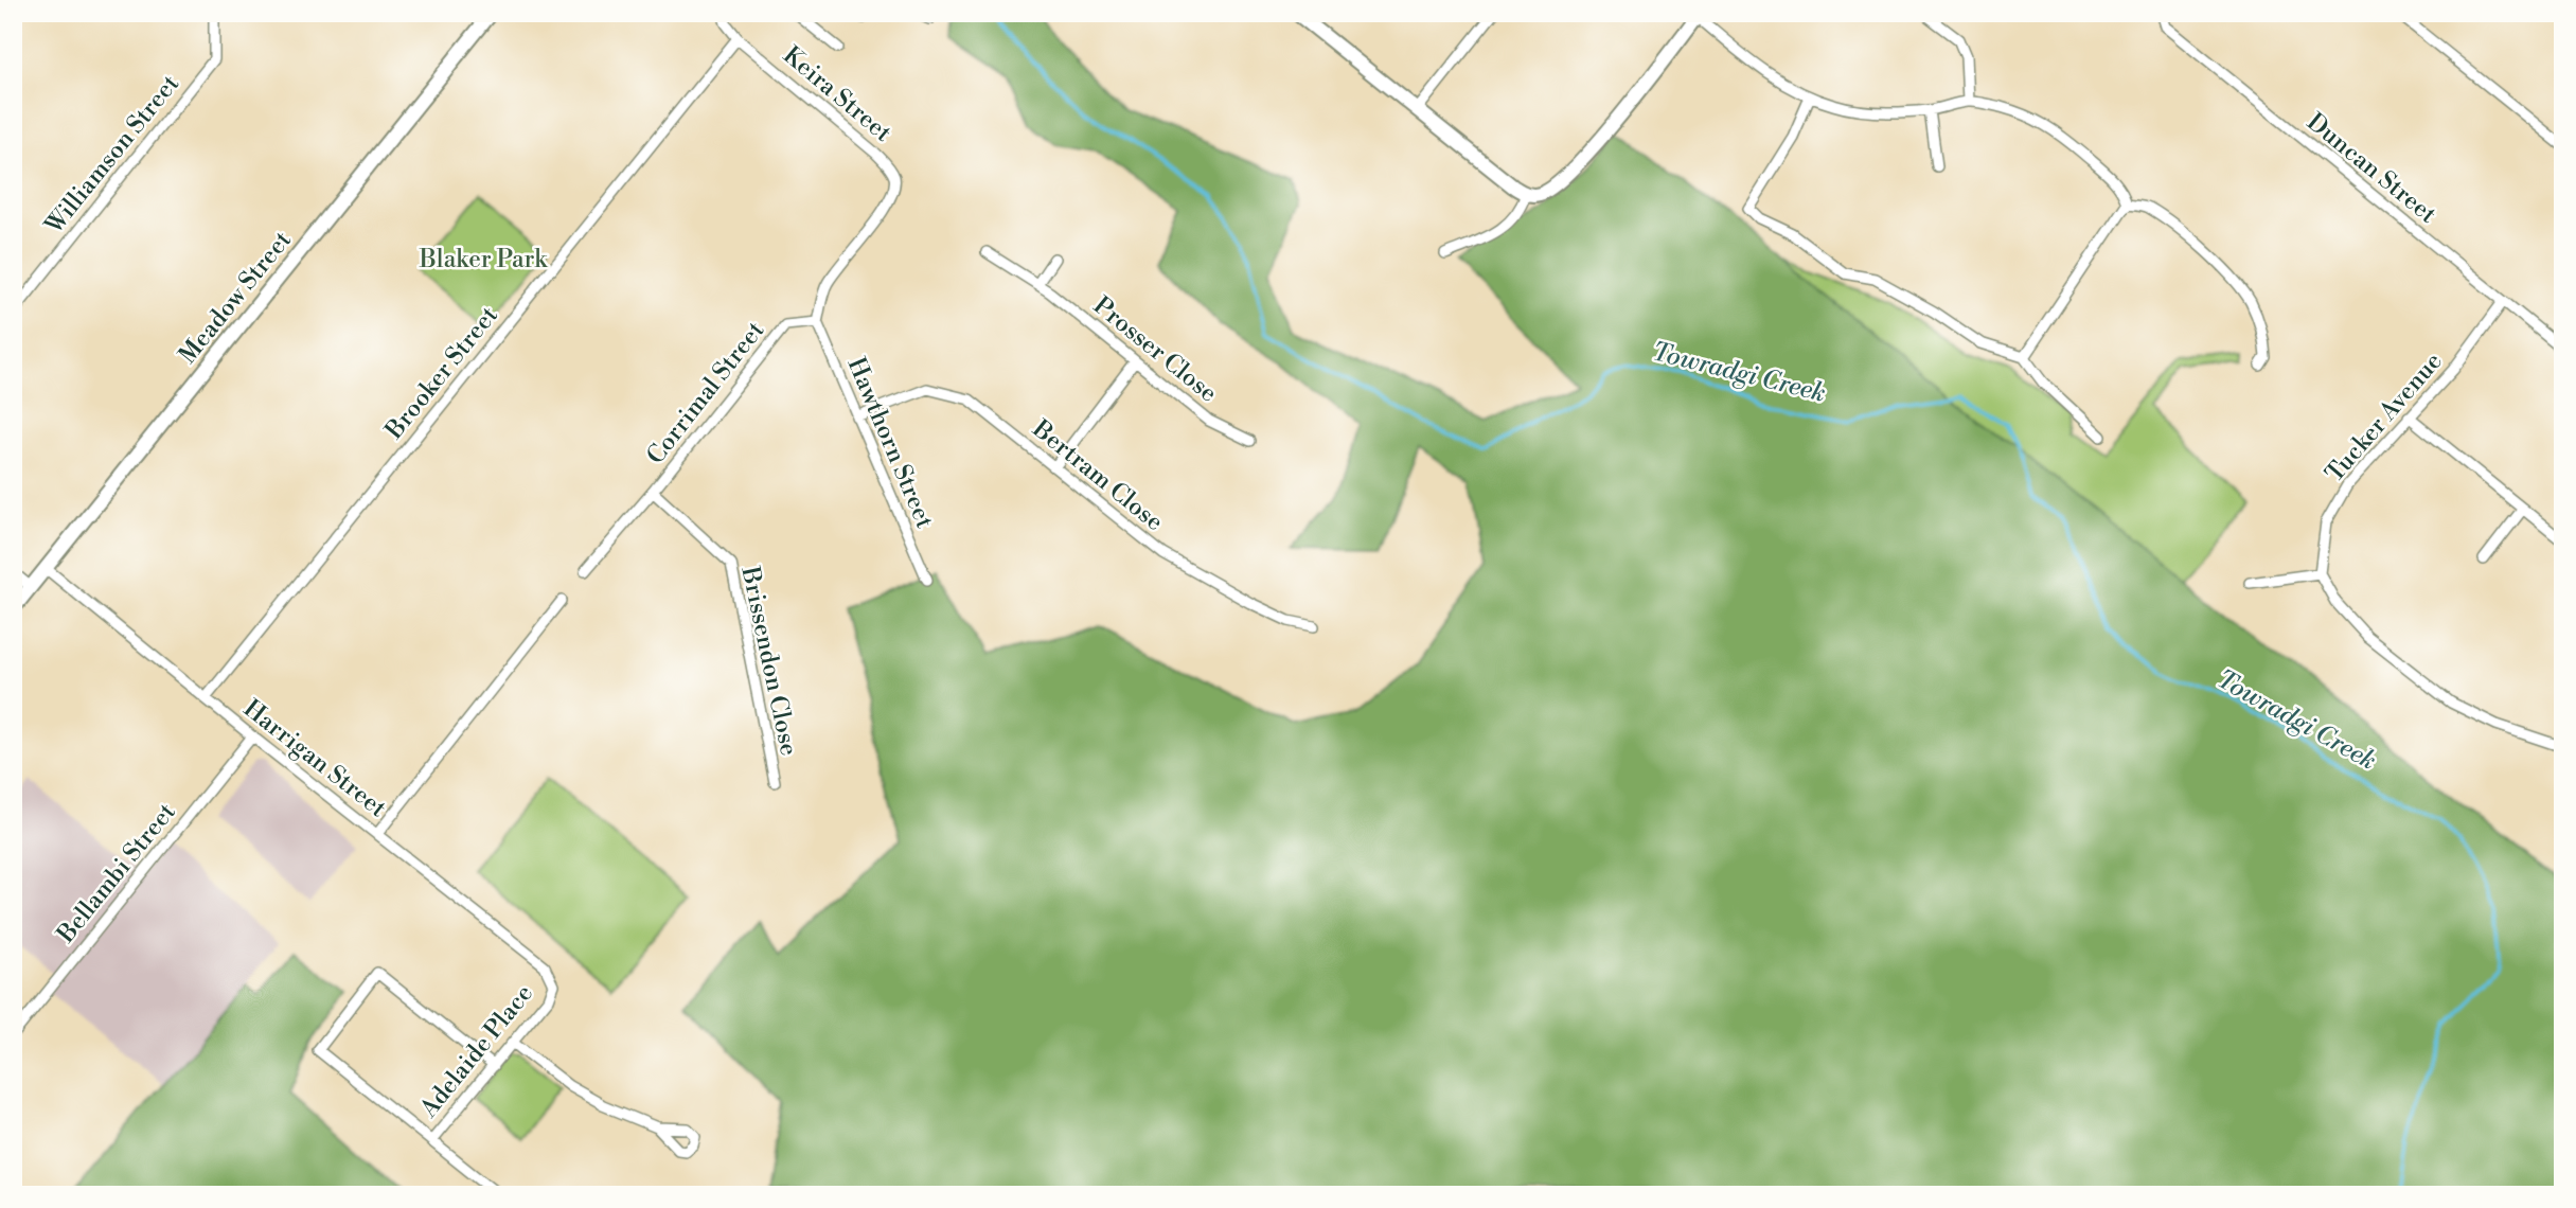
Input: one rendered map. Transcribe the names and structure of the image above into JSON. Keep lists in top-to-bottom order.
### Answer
{
  "streets": {
    "main road": ["Meadow Street"],
    "street": [
      "Keira Street",
      "Williamson Street",
      "Duncan Street",
      "Prosser Close",
      "Brooker Street",
      "Corrimal Street",
      "Tucker Avenue",
      "Hawthorn Street",
      "Bertram Close",
      "Brissendon Close",
      "Harrigan Street",
      "Bellambi Street",
      "Adelaide Place"
    ]
  },
  "crossings": [
    ["Keira Street", "Brooker Street"],
    ["Keira Street", "Corrimal Street"],
    ["Keira Street", "Hawthorn Street"],
    ["Duncan Street", "Tucker Avenue"],
    ["Meadow Street", "Harrigan Street"],
    ["Brooker Street", "Harrigan Street"],
    ["Corrimal Street", "Hawthorn Street"],
    ["Corrimal Street", "Brissendon Close"],
    ["Hawthorn Street", "Bertram Close"],
    ["Harrigan Street", "Bellambi Street"],
    ["Harrigan Street", "Adelaide Place"]
  ],
  "water": ["Towradgi Creek"],
  "parks": ["Blaker Park"]
}
